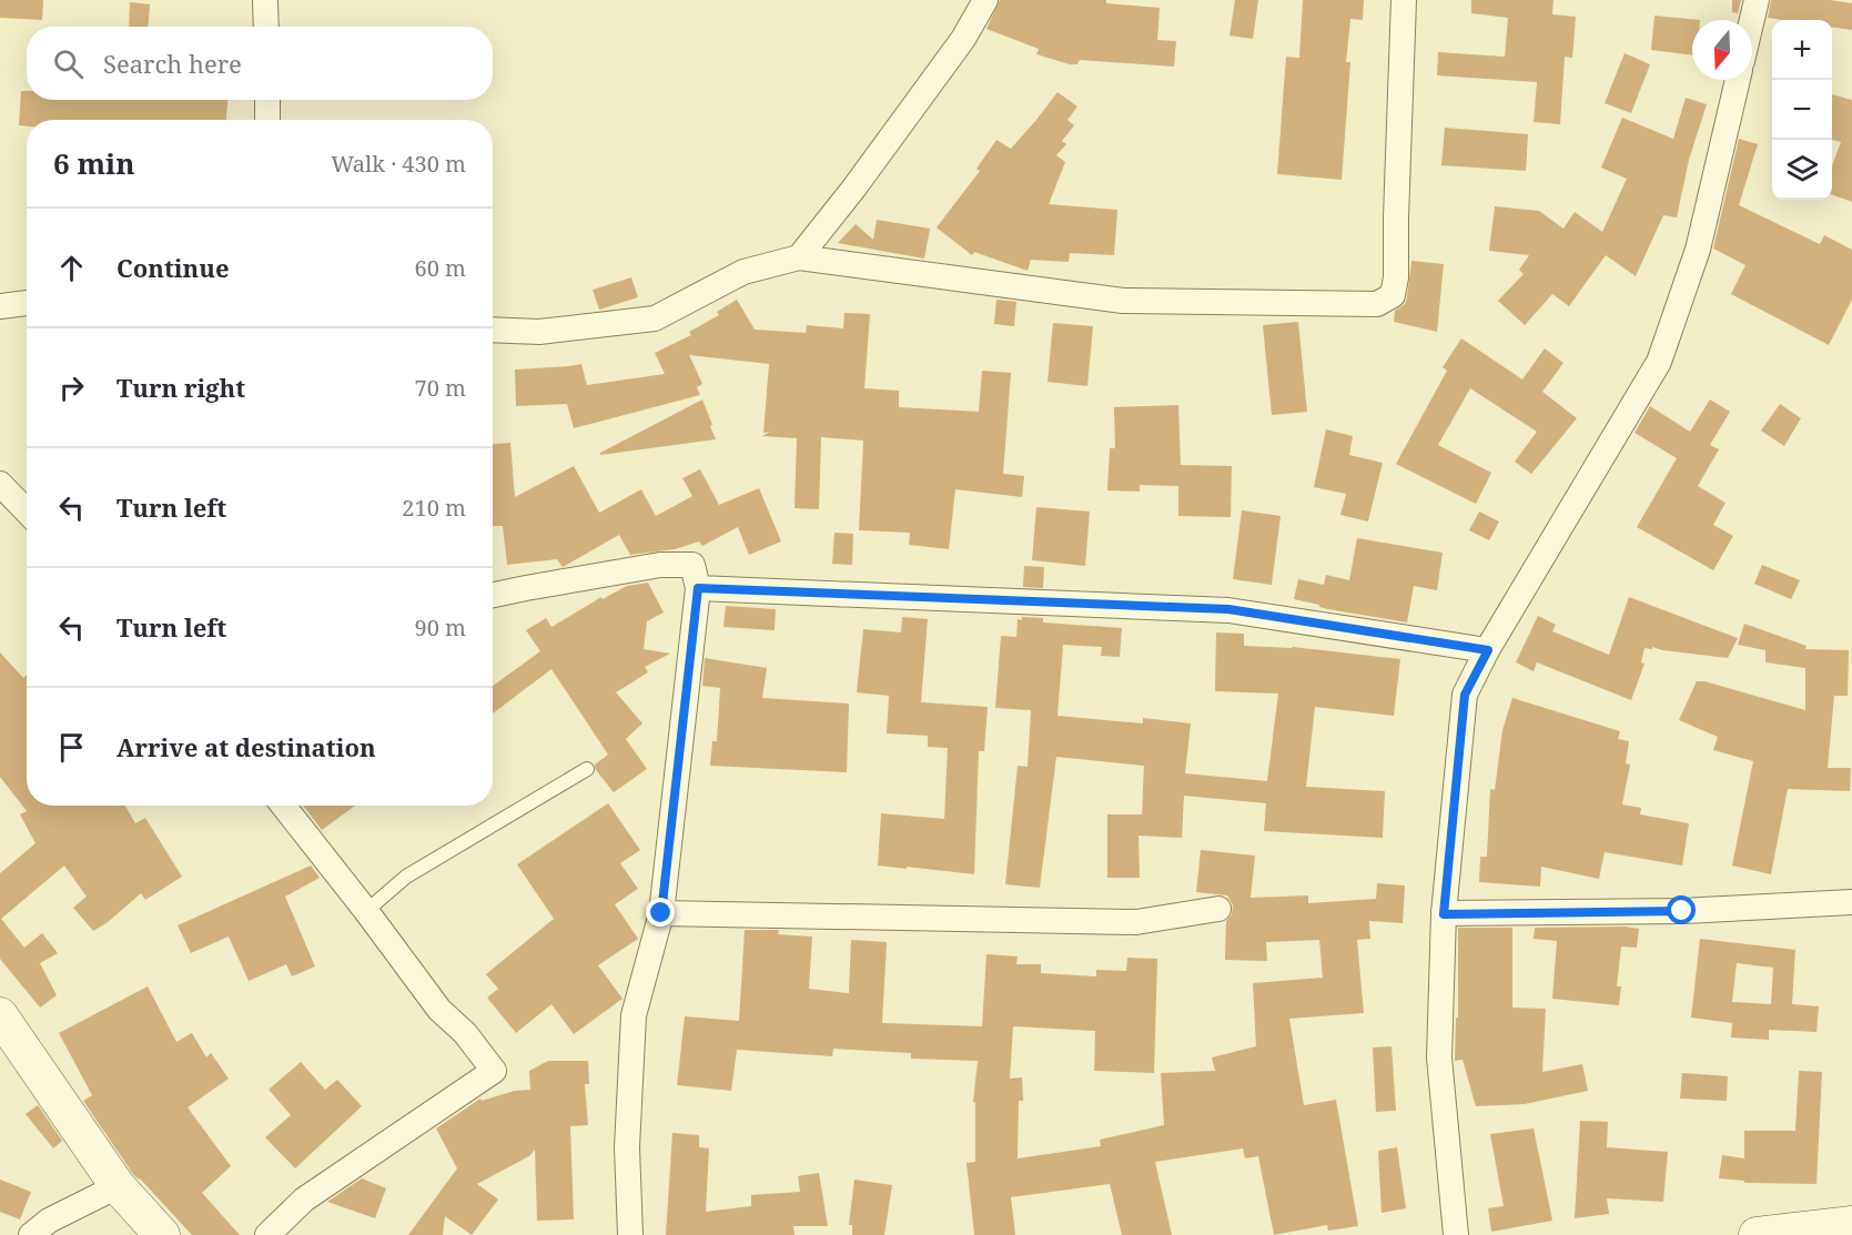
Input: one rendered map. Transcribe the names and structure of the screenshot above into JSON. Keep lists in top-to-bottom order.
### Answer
{
  "north": "bottom",
  "page": {
    "map_buttons": ["+", "−"],
    "search": "Search here",
    "heading": ["6 min", "Walk · 430 m"],
    "list": [
      ["Continue", "60 m"],
      ["Turn right", "70 m"],
      ["Turn left", "210 m"],
      ["Turn left", "90 m"],
      "Arrive at destination"
    ]
  }
}
